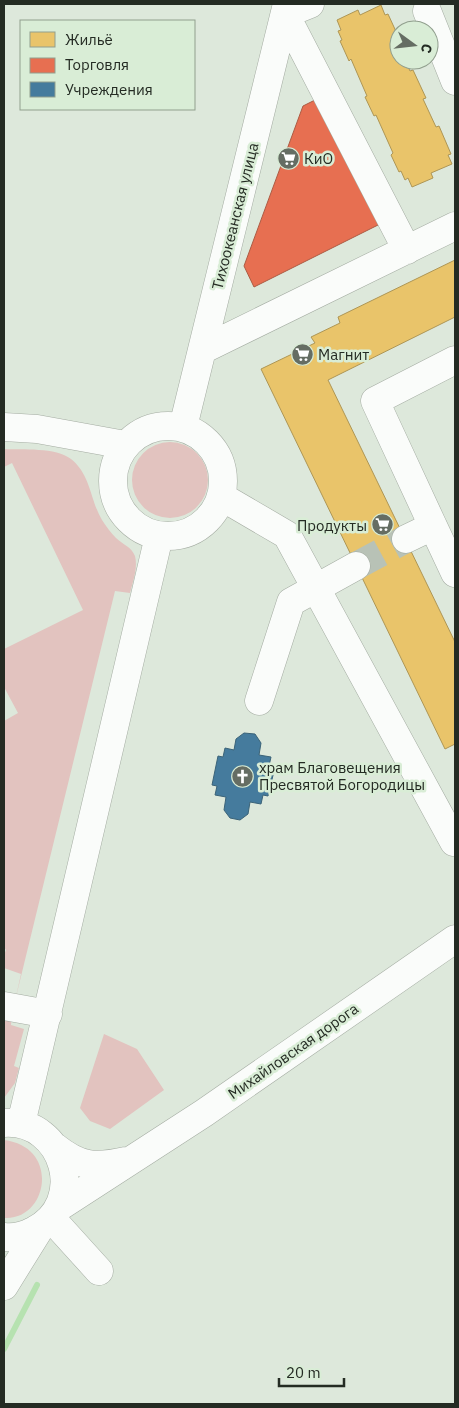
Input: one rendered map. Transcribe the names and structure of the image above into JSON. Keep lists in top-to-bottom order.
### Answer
{
  "streets": {
    "street": ["Тихоокеанская улица", "Михайловская дорога"]
  },
  "places": {
    "supermarket": ["КиО", "Магнит", "Продукты"],
    "church": ["храм Благовещения Пресвятой Богородицы"]
  },
  "legend": ["Жильё", "Торговля", "Учреждения"],
  "scale_bar": "20 m",
  "north": "right"
}
